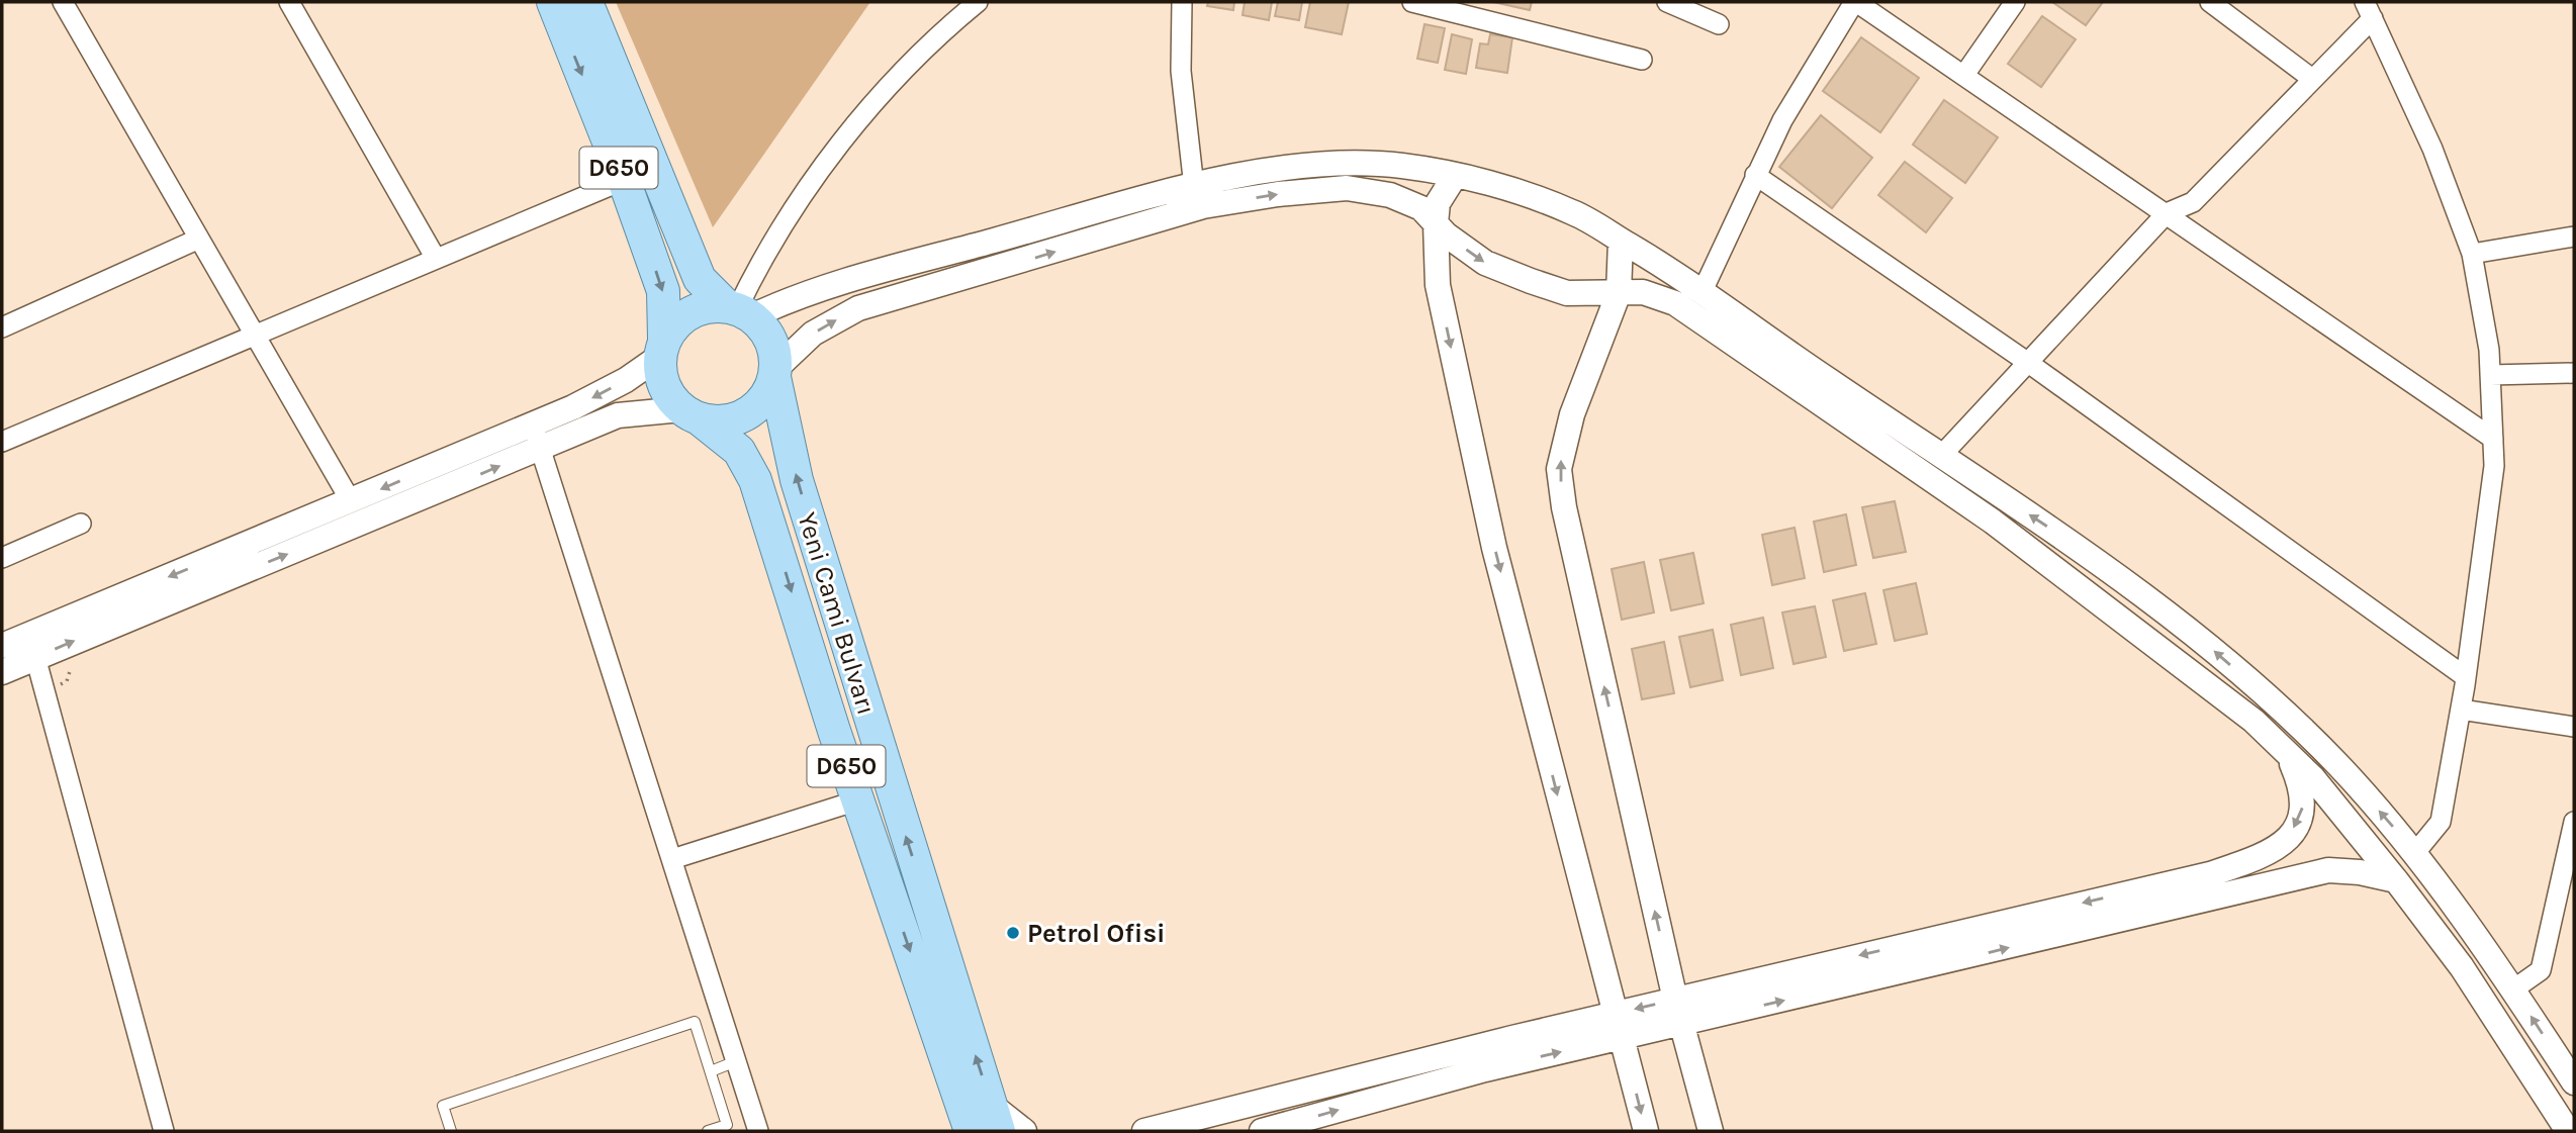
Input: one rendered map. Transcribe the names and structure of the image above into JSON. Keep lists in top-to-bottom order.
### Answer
{
  "streets": {
    "main road": ["D650", "Yeni Cami Bulvarı"]
  },
  "crossings": [
    ["D650", "Yeni Cami Bulvarı"]
  ],
  "places": ["Petrol Ofisi"]
}
